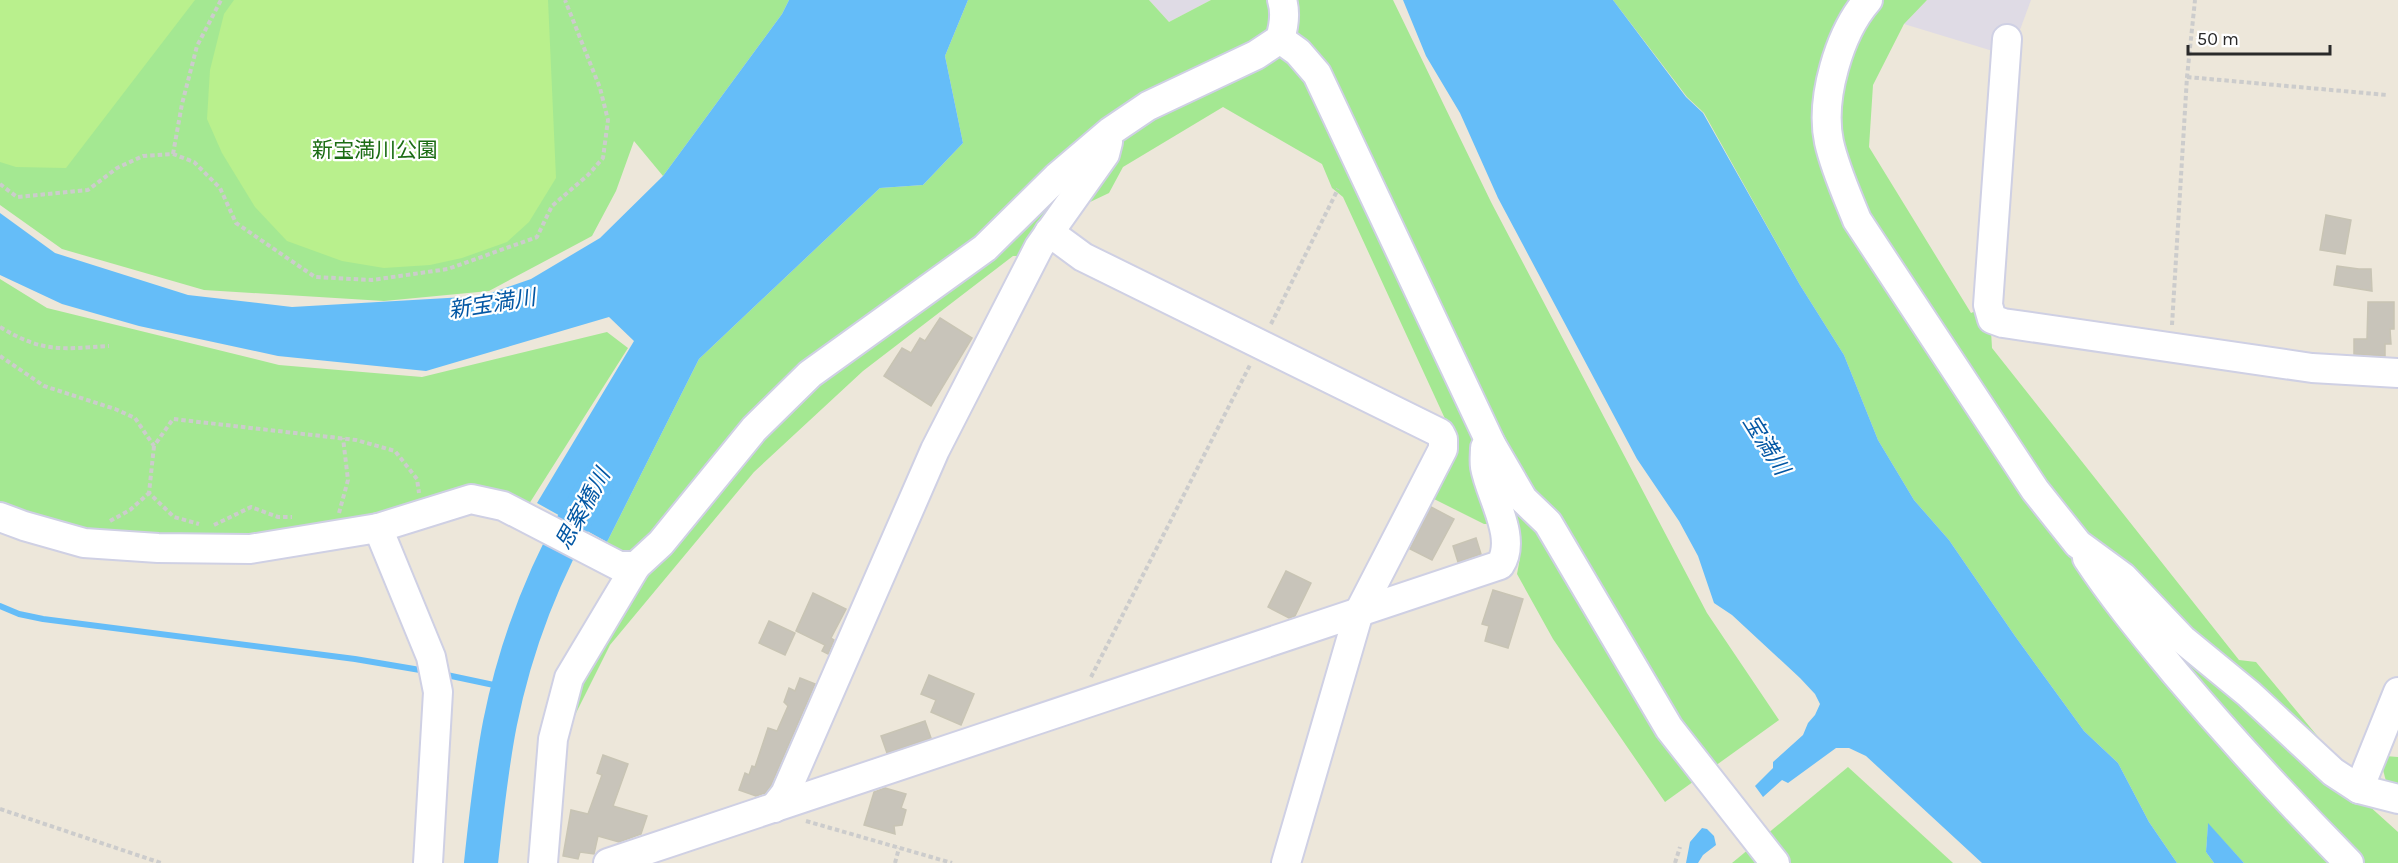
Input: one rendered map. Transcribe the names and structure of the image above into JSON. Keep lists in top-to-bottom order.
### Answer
{
  "water": ["新宝満川", "宝満川", "思案橋川"],
  "parks": ["新宝満川公園"],
  "scale_bar": "50 m"
}
